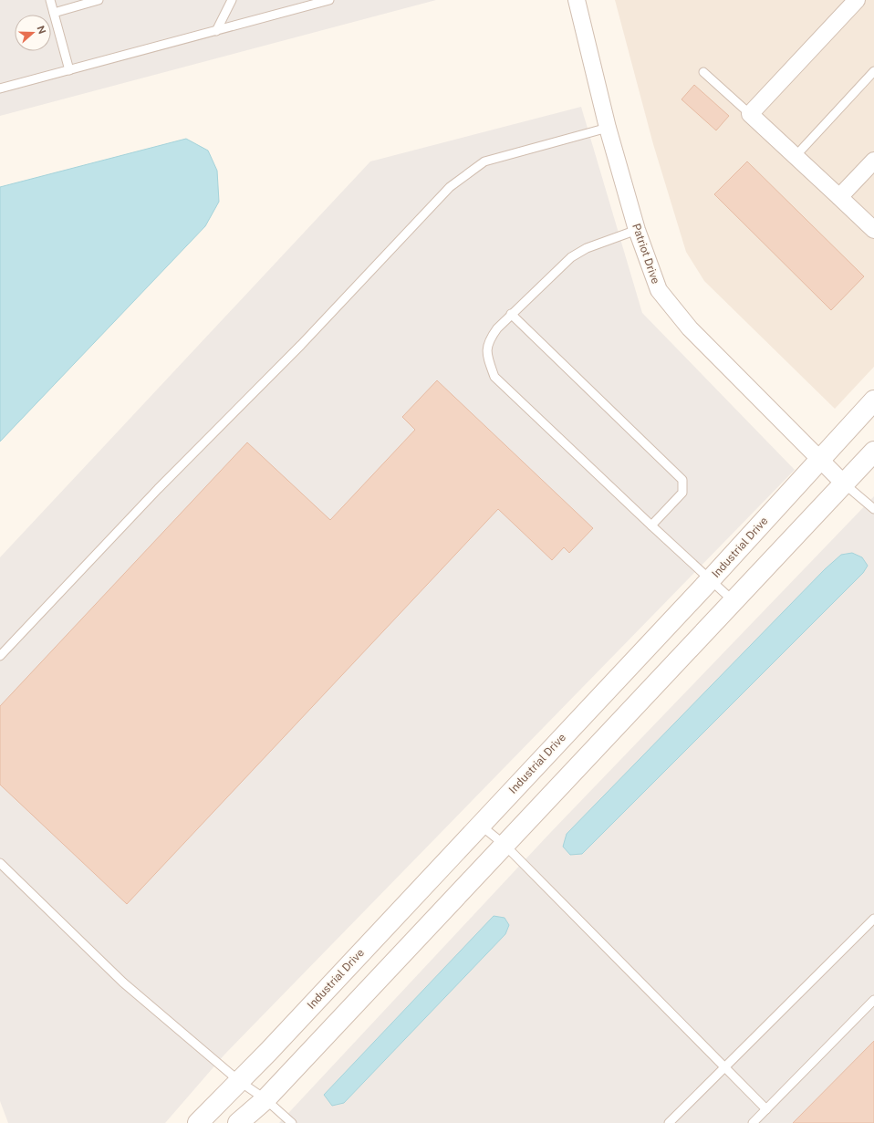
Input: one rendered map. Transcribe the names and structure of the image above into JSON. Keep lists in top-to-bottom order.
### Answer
{
  "streets": {
    "street": ["Patriot Drive", "Industrial Drive"]
  },
  "crossings": [
    ["Patriot Drive", "Industrial Drive"]
  ],
  "north": "right"
}
